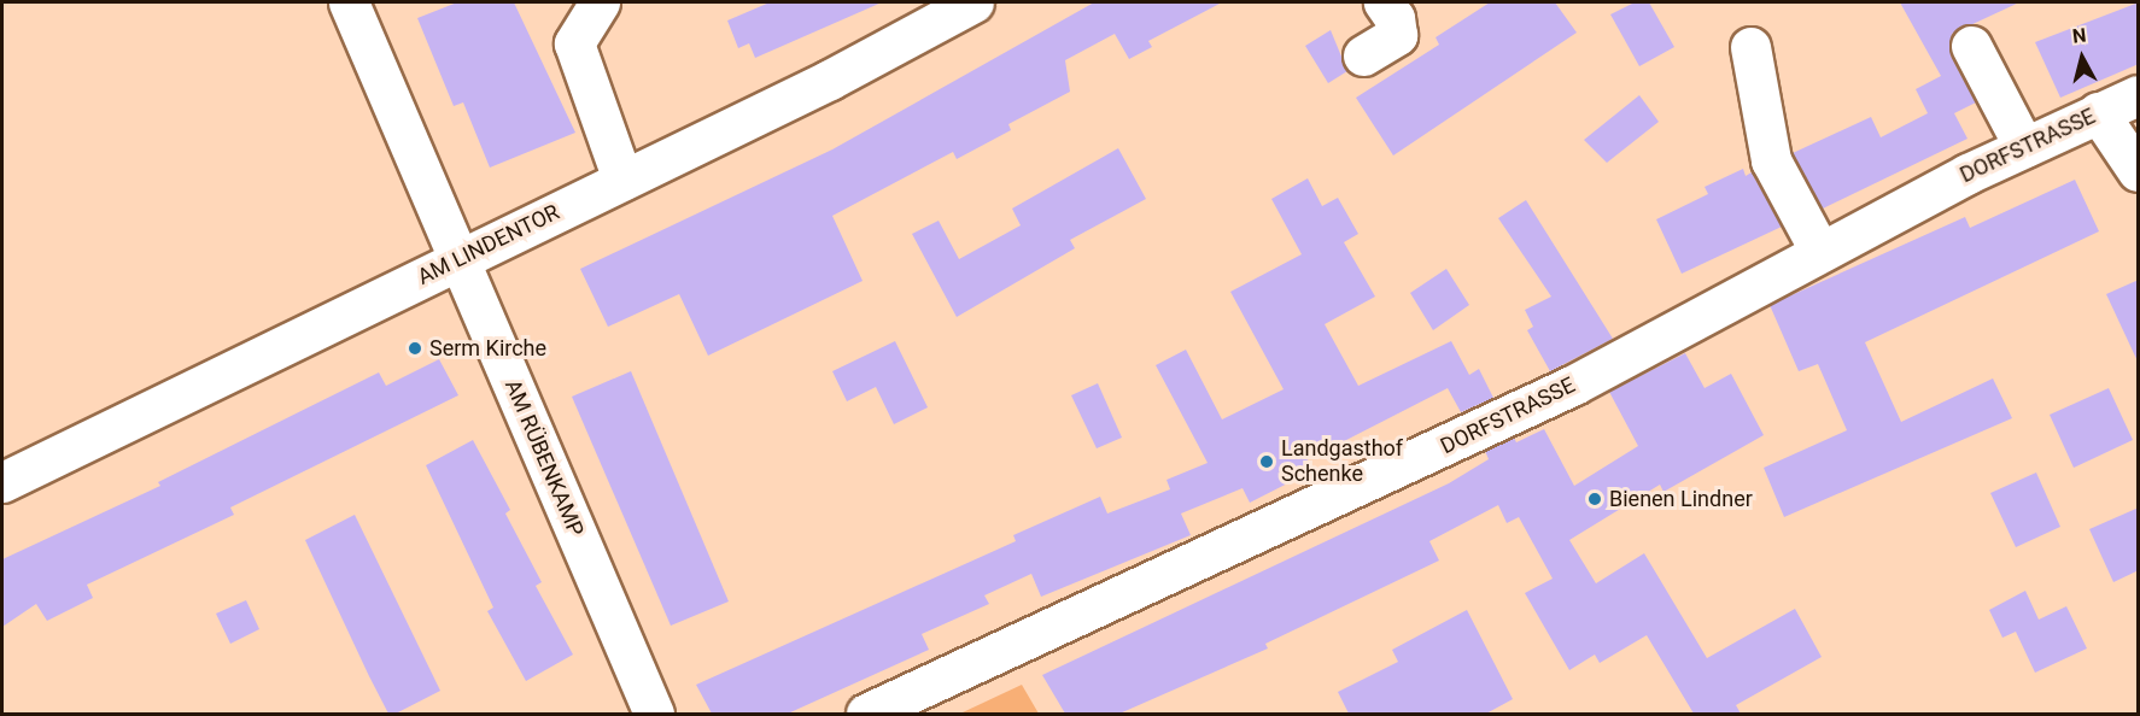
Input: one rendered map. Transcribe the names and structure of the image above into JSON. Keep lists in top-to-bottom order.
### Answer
{
  "streets": {
    "street": ["DORFSTRASSE", "AM LINDENTOR", "AM RÜBENKAMP"]
  },
  "crossings": [
    ["AM LINDENTOR", "AM RÜBENKAMP"]
  ],
  "places": ["Serm Kirche", "Landgasthof Schenke", "Bienen Lindner"],
  "north": "top"
}
